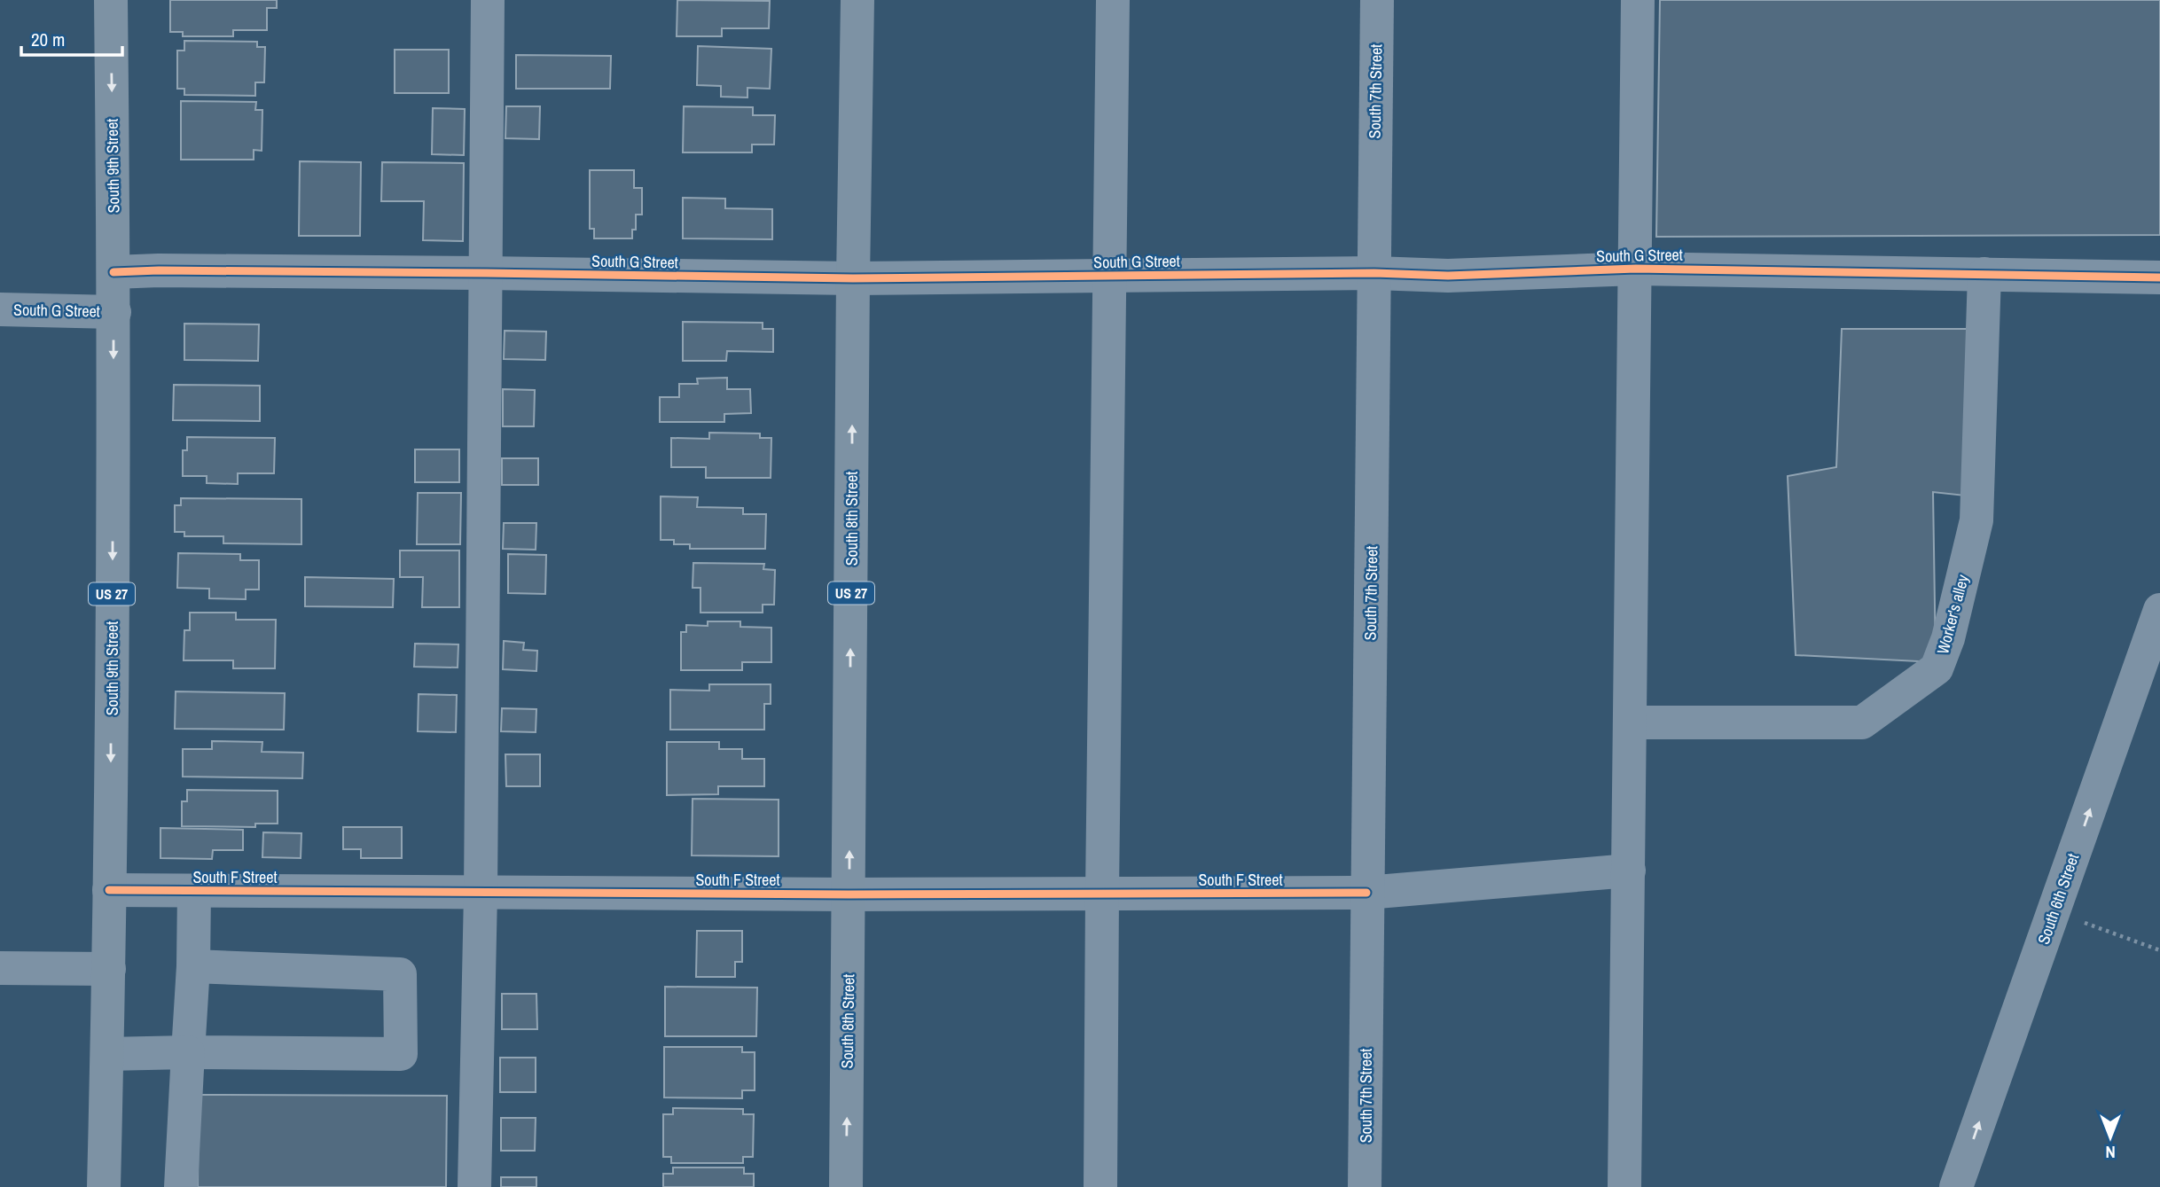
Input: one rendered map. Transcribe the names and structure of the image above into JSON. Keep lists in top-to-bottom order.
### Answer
{
  "streets": {
    "highway": ["South 9th Street", "South 8th Street", "US 27"],
    "street": [
      "South 7th Street",
      "South G Street",
      "Worker's alley",
      "South F Street",
      "South 6th Street"
    ]
  },
  "crossings": [
    ["South 7th Street", "South G Street"],
    ["South 7th Street", "South F Street"],
    ["South 9th Street", "South G Street"],
    ["South 9th Street", "South F Street"],
    ["South G Street", "South 8th Street"],
    ["South G Street", "Worker's alley"],
    ["South 8th Street", "South F Street"]
  ],
  "one_way": ["South 9th Street", "South 8th Street", "South 6th Street"],
  "scale_bar": "20 m",
  "north": "bottom"
}
